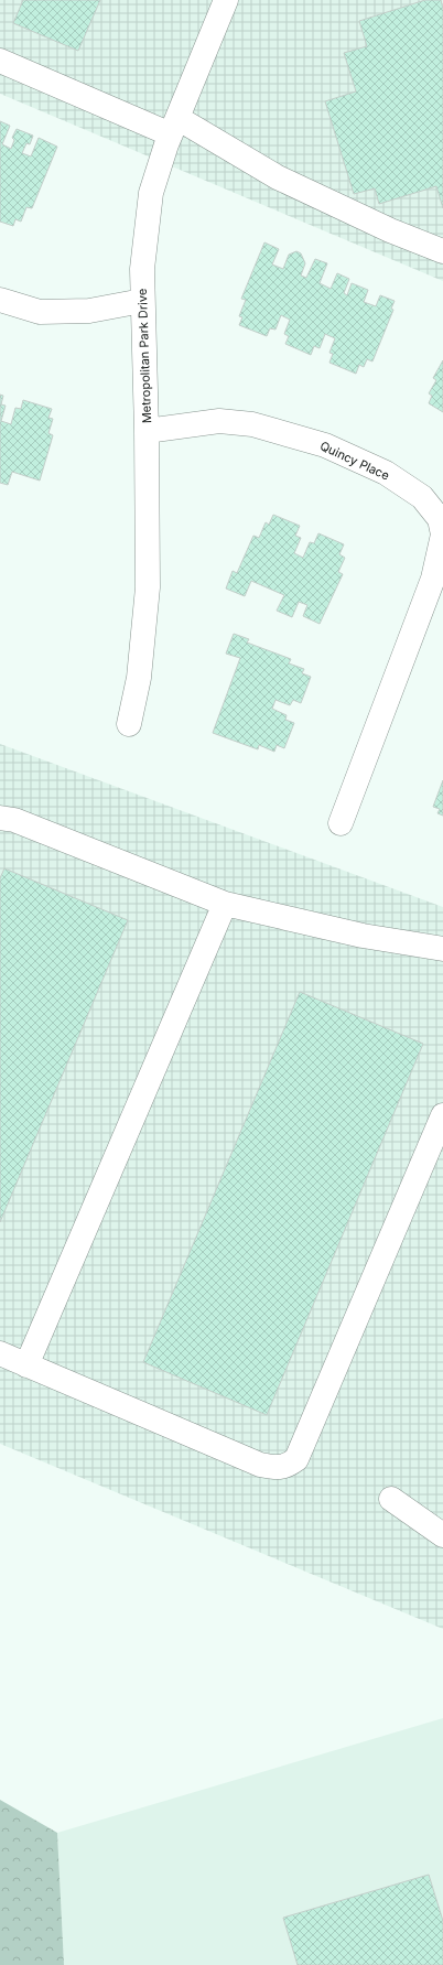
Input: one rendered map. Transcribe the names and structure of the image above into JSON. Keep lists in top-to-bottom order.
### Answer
{
  "streets": {
    "street": ["Metropolitan Park Drive", "Quincy Place"]
  },
  "crossings": [
    ["Metropolitan Park Drive", "Quincy Place"]
  ]
}
